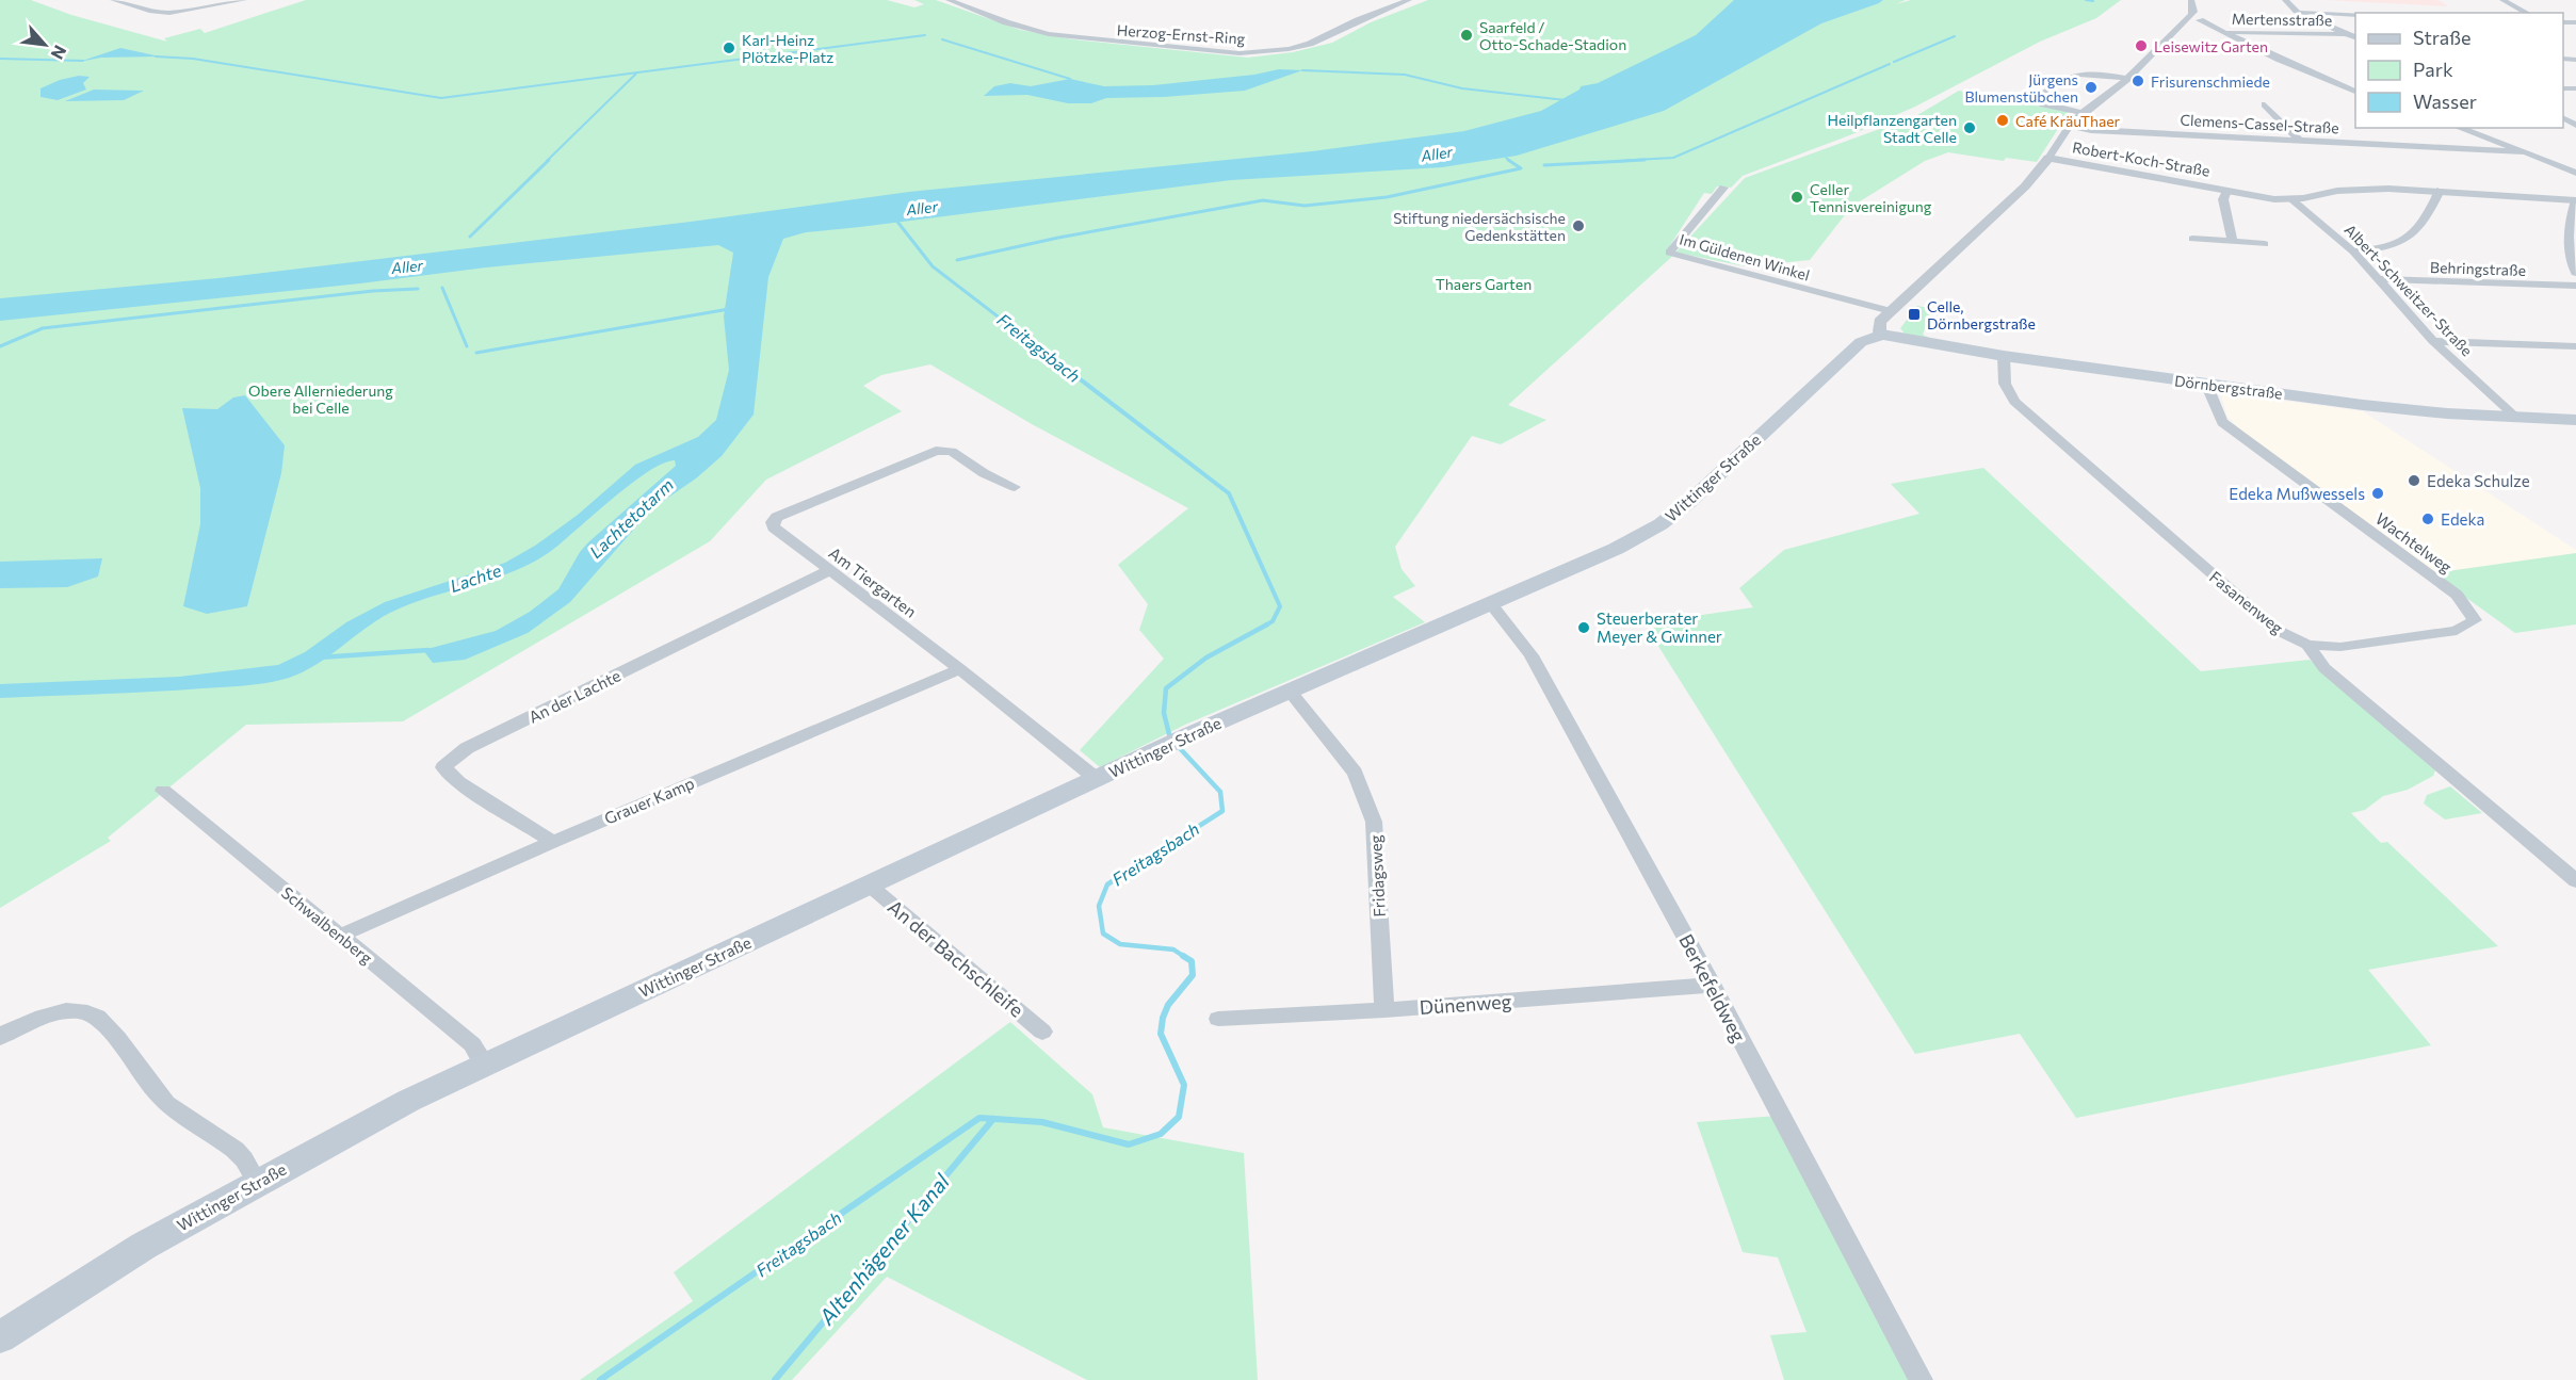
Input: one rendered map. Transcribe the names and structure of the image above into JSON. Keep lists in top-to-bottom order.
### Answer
{
  "streets": {
    "main road": ["Dörnbergstraße", "Wittinger Straße"],
    "street": [
      "Mertensstraße",
      "Herzog-Ernst-Ring",
      "Clemens-Cassel-Straße",
      "Robert-Koch-Straße",
      "Im Güldenen Winkel",
      "Behringstraße",
      "Albert-Schweitzer-Straße",
      "Wachtelweg",
      "Am Tiergarten",
      "Fasanenweg",
      "An der Lachte",
      "Grauer Kamp",
      "Fridagsweg",
      "Schwalbenberg",
      "An der Bachschleife",
      "Berkefeldweg",
      "Dünenweg"
    ]
  },
  "crossings": [
    ["Robert-Koch-Straße", "Albert-Schweitzer-Straße"],
    ["Behringstraße", "Albert-Schweitzer-Straße"],
    ["Albert-Schweitzer-Straße", "Dörnbergstraße"],
    ["Dörnbergstraße", "Wittinger Straße"],
    ["Dörnbergstraße", "Wachtelweg"],
    ["Dörnbergstraße", "Fasanenweg"],
    ["Wittinger Straße", "Am Tiergarten"],
    ["Wittinger Straße", "Fridagsweg"],
    ["Wittinger Straße", "Schwalbenberg"],
    ["Wittinger Straße", "An der Bachschleife"],
    ["Wittinger Straße", "Berkefeldweg"],
    ["Wachtelweg", "Fasanenweg"],
    ["Am Tiergarten", "An der Lachte"],
    ["Am Tiergarten", "Grauer Kamp"],
    ["An der Lachte", "Grauer Kamp"],
    ["Grauer Kamp", "Schwalbenberg"],
    ["Fridagsweg", "Dünenweg"],
    ["Berkefeldweg", "Dünenweg"]
  ],
  "water": [
    "Aller",
    "Freitagsbach",
    "Lachtetotarm",
    "Lachte",
    "Altenhägener Kanal"
  ],
  "parks": ["Thaers Garten", "Obere Allerniederung bei Celle"],
  "places": {
    "other": [
      "Saarfeld / Otto-Schade-Stadion",
      "Leisewitz Garten",
      "Karl-Heinz Plötzke-Platz",
      "Frisurenschmiede",
      "Jürgens Blumenstübchen",
      "Café KräuThaer",
      "Heilpflanzengarten Stadt Celle",
      "Celler Tennisvereinigung",
      "Stiftung niedersächsische Gedenkstätten",
      "Edeka Schulze",
      "Edeka Mußwessels",
      "Edeka",
      "Steuerberater Meyer & Gwinner"
    ],
    "transit": ["Celle, Dörnbergstraße"]
  },
  "legend": ["Straße", "Park", "Wasser"],
  "north": "bottom right"
}
